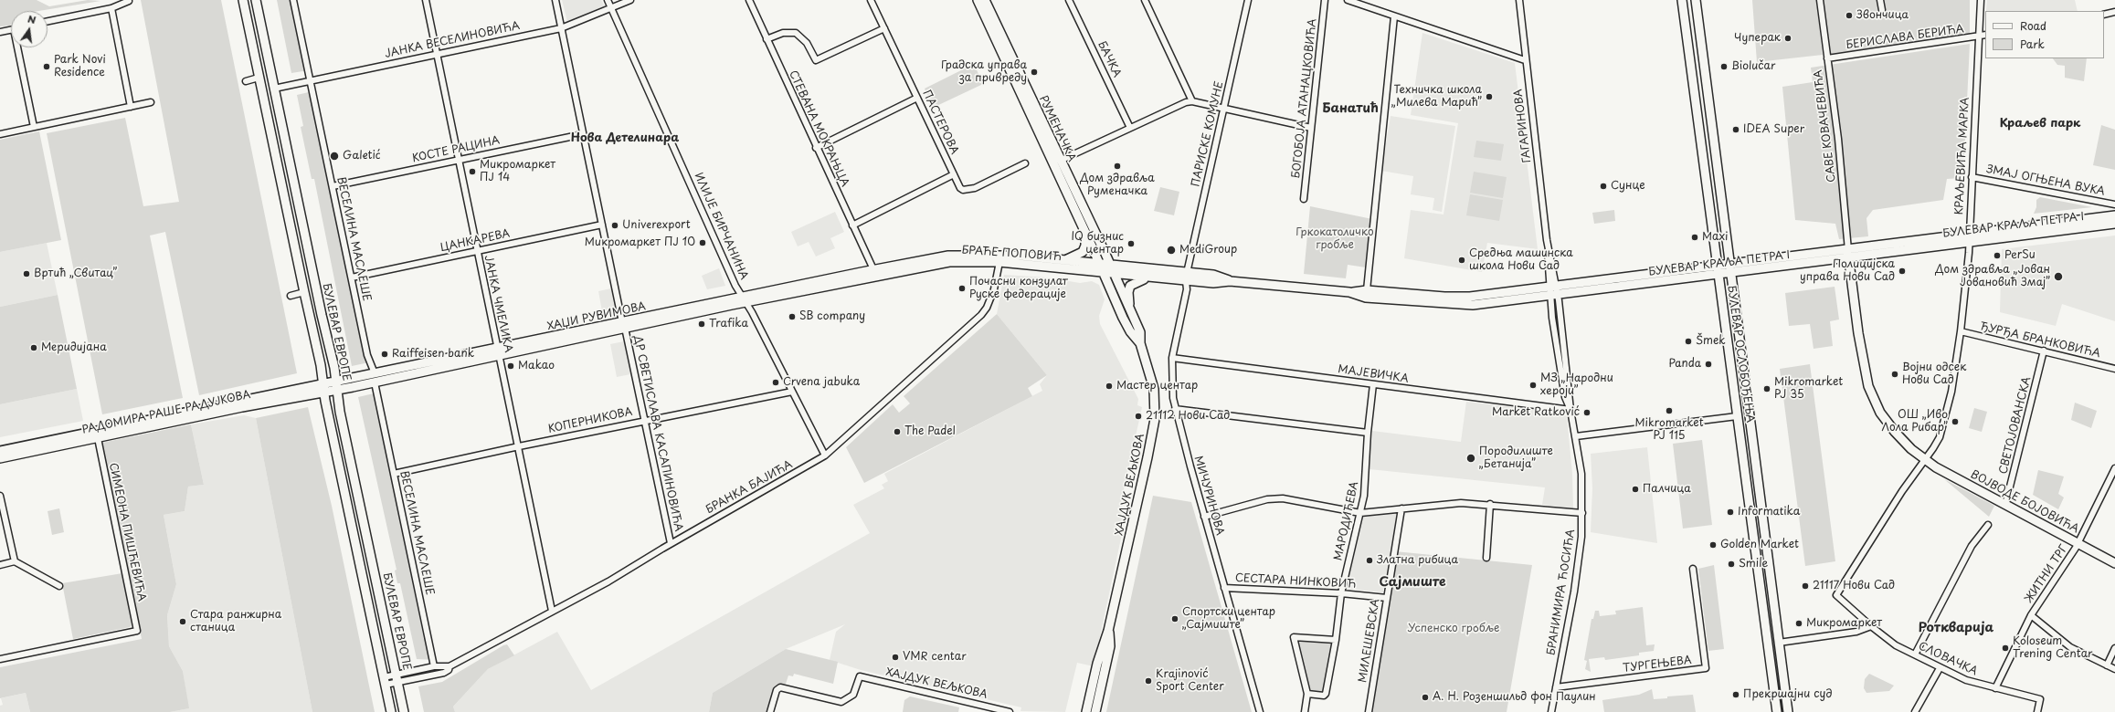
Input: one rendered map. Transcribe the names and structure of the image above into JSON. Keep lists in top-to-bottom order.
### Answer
{
  "streets": {
    "street": [
      "БЕРИСЛАВА БЕРИЋА",
      "ЈАНКА ВЕСЕЛИНОВИЋА",
      "БАЧКА",
      "БОГОБОЈА АТАНАЦКОВИЋА",
      "ПАСТЕРОВА",
      "ГАГАРИНОВА",
      "САВЕ КОВАЧЕВИЋА",
      "СТЕВАНА МОКРАЊЦА",
      "РУМЕНАЧКА",
      "ПАРИСКЕ КОМУНЕ",
      "КОСТЕ РАЦИНА",
      "КРАЉЕВИЋА МАРКА",
      "ЗМАЈ ОГЊЕНА ВУКА",
      "БУЛЕВАР КРАЉА ПЕТРА I",
      "ИЛИЈЕ БИРЧАНИНА",
      "ВЕСЕЛИНА МАСЛЕШЕ",
      "ЦАНКАРЕВА",
      "БРАЋЕ ПОПОВИЋ",
      "ЈАНКА ЧМЕЛИКА",
      "ХАЏИ РУВИМОВА",
      "БУЛЕВАР ЕВРОПЕ",
      "ЂУРЂА БРАНКОВИЋА",
      "БУЛЕВАР ОСЛОБОЂЕЊА",
      "МАЈЕВИЧКА",
      "РАДОМИРА РАШЕ РАДУЈКОВА",
      "КОПЕРНИКОВА",
      "СВЕТОЈОВАНСКА",
      "ДР СВЕТИСЛАВА КАСАПИНОВИЋА",
      "ХАЈДУК ВЕЉКОВА",
      "БРАНКА БАЈИЋА",
      "МИЧУРИНОВА",
      "ВОЈВОДЕ БОЈОВИЋА",
      "МАРОДИЋЕВА",
      "СИМЕОНА ПИШЋЕВИЋА",
      "ЖИТНИ ТРГ",
      "СЕСТАРА НИНКОВИЋ",
      "БРАНИМИРА ЋОСИЋА",
      "МИЛЕШЕВСКА",
      "СЛОВАЧКА",
      "ТУРГЕЊЕВА"
    ]
  },
  "crossings": [
    ["БЕРИСЛАВА БЕРИЋА", "САВЕ КОВАЧЕВИЋА"],
    ["БЕРИСЛАВА БЕРИЋА", "КРАЉЕВИЋА МАРКА"],
    ["ЈАНКА ВЕСЕЛИНОВИЋА", "ИЛИЈЕ БИРЧАНИНА"],
    ["ЈАНКА ВЕСЕЛИНОВИЋА", "ВЕСЕЛИНА МАСЛЕШЕ"],
    ["ЈАНКА ВЕСЕЛИНОВИЋА", "ЈАНКА ЧМЕЛИКА"],
    ["ЈАНКА ВЕСЕЛИНОВИЋА", "БУЛЕВАР ЕВРОПЕ"],
    ["ЈАНКА ВЕСЕЛИНОВИЋА", "ДР СВЕТИСЛАВА КАСАПИНОВИЋА"],
    ["ГАГАРИНОВА", "БУЛЕВАР КРАЉА ПЕТРА I"],
    ["ГАГАРИНОВА", "БРАНИМИРА ЋОСИЋА"],
    ["САВЕ КОВАЧЕВИЋА", "БУЛЕВАР КРАЉА ПЕТРА I"],
    ["САВЕ КОВАЧЕВИЋА", "ВОЈВОДЕ БОЈОВИЋА"],
    ["СТЕВАНА МОКРАЊЦА", "БРАЋЕ ПОПОВИЋ"],
    ["СТЕВАНА МОКРАЊЦА", "ХАЏИ РУВИМОВА"],
    ["РУМЕНАЧКА", "БУЛЕВАР КРАЉА ПЕТРА I"],
    ["РУМЕНАЧКА", "БРАЋЕ ПОПОВИЋ"],
    ["РУМЕНАЧКА", "ХАЈДУК ВЕЉКОВА"],
    ["ПАРИСКЕ КОМУНЕ", "БУЛЕВАР КРАЉА ПЕТРА I"],
    ["ПАРИСКЕ КОМУНЕ", "МИЧУРИНОВА"],
    ["КОСТЕ РАЦИНА", "ВЕСЕЛИНА МАСЛЕШЕ"],
    ["КОСТЕ РАЦИНА", "ЈАНКА ЧМЕЛИКА"],
    ["КОСТЕ РАЦИНА", "ДР СВЕТИСЛАВА КАСАПИНОВИЋА"],
    ["КРАЉЕВИЋА МАРКА", "ЗМАЈ ОГЊЕНА ВУКА"],
    ["КРАЉЕВИЋА МАРКА", "БУЛЕВАР КРАЉА ПЕТРА I"],
    ["КРАЉЕВИЋА МАРКА", "ЂУРЂА БРАНКОВИЋА"],
    ["КРАЉЕВИЋА МАРКА", "ВОЈВОДЕ БОЈОВИЋА"],
    ["КРАЉЕВИЋА МАРКА", "СЛОВАЧКА"],
    ["БУЛЕВАР КРАЉА ПЕТРА I", "БРАЋЕ ПОПОВИЋ"],
    ["БУЛЕВАР КРАЉА ПЕТРА I", "БУЛЕВАР ОСЛОБОЂЕЊА"],
    ["БУЛЕВАР КРАЉА ПЕТРА I", "ХАЈДУК ВЕЉКОВА"],
    ["БУЛЕВАР КРАЉА ПЕТРА I", "МИЧУРИНОВА"],
    ["БУЛЕВАР КРАЉА ПЕТРА I", "ВОЈВОДЕ БОЈОВИЋА"],
    ["БУЛЕВАР КРАЉА ПЕТРА I", "БРАНИМИРА ЋОСИЋА"],
    ["ИЛИЈЕ БИРЧАНИНА", "ХАЏИ РУВИМОВА"],
    ["ИЛИЈЕ БИРЧАНИНА", "КОПЕРНИКОВА"],
    ["ИЛИЈЕ БИРЧАНИНА", "БРАНКА БАЈИЋА"],
    ["ВЕСЕЛИНА МАСЛЕШЕ", "ЦАНКАРЕВА"],
    ["ВЕСЕЛИНА МАСЛЕШЕ", "ХАЏИ РУВИМОВА"],
    ["ВЕСЕЛИНА МАСЛЕШЕ", "КОПЕРНИКОВА"],
    ["ВЕСЕЛИНА МАСЛЕШЕ", "БРАНКА БАЈИЋА"],
    ["ЦАНКАРЕВА", "ЈАНКА ЧМЕЛИКА"],
    ["ЦАНКАРЕВА", "ДР СВЕТИСЛАВА КАСАПИНОВИЋА"],
    ["БРАЋЕ ПОПОВИЋ", "ХАЏИ РУВИМОВА"],
    ["БРАЋЕ ПОПОВИЋ", "ХАЈДУК ВЕЉКОВА"],
    ["БРАЋЕ ПОПОВИЋ", "БРАНКА БАЈИЋА"],
    ["ЈАНКА ЧМЕЛИКА", "ХАЏИ РУВИМОВА"],
    ["ЈАНКА ЧМЕЛИКА", "КОПЕРНИКОВА"],
    ["ЈАНКА ЧМЕЛИКА", "БРАНКА БАЈИЋА"],
    ["ХАЏИ РУВИМОВА", "БУЛЕВАР ЕВРОПЕ"],
    ["ХАЏИ РУВИМОВА", "РАДОМИРА РАШЕ РАДУЈКОВА"],
    ["ХАЏИ РУВИМОВА", "ДР СВЕТИСЛАВА КАСАПИНОВИЋА"],
    ["БУЛЕВАР ЕВРОПЕ", "РАДОМИРА РАШЕ РАДУЈКОВА"],
    ["БУЛЕВАР ЕВРОПЕ", "БРАНКА БАЈИЋА"],
    ["ЂУРЂА БРАНКОВИЋА", "СВЕТОЈОВАНСКА"],
    ["МАЈЕВИЧКА", "МИЧУРИНОВА"],
    ["МАЈЕВИЧКА", "МАРОДИЋЕВА"],
    ["МАЈЕВИЧКА", "БРАНИМИРА ЋОСИЋА"],
    ["РАДОМИРА РАШЕ РАДУЈКОВА", "СИМЕОНА ПИШЋЕВИЋА"],
    ["КОПЕРНИКОВА", "ДР СВЕТИСЛАВА КАСАПИНОВИЋА"],
    ["СВЕТОЈОВАНСКА", "ВОЈВОДЕ БОЈОВИЋА"],
    ["ДР СВЕТИСЛАВА КАСАПИНОВИЋА", "БРАНКА БАЈИЋА"],
    ["МИЧУРИНОВА", "СЕСТАРА НИНКОВИЋ"],
    ["ВОЈВОДЕ БОЈОВИЋА", "ЖИТНИ ТРГ"],
    ["МАРОДИЋЕВА", "СЕСТАРА НИНКОВИЋ"],
    ["ЖИТНИ ТРГ", "СЛОВАЧКА"],
    ["СЕСТАРА НИНКОВИЋ", "МИЛЕШЕВСКА"],
    ["БРАНИМИРА ЋОСИЋА", "ТУРГЕЊЕВА"]
  ],
  "districts": [
    "Банатић",
    "Краљев парк",
    "Нова Детелинара",
    "Сајмиште",
    "Роткварија"
  ],
  "parks": ["Гркокатоличко гробље", "Успенско гробље"],
  "places": [
    "Звончица",
    "Чуперак",
    "Park Novi Residence",
    "Biolučar",
    "Градска управа за привреду",
    "Техничка школа „Милева Марић”",
    "IDEA Super",
    "Galetić",
    "Дом здравља Руменачка",
    "Микромаркет ПЈ 14",
    "Сунце",
    "Univerexport",
    "Maxi",
    "Микромаркет ПЈ 10",
    "IQ бизнис центар",
    "MediGroup",
    "PerSu",
    "Средња машинска школа Нови Сад",
    "Полицијска управа Нови Сад",
    "Вртић „Свитац”",
    "Дом здравља „Јован Јовановић Змај”",
    "Почасни конзулат Руске федерације",
    "SB company",
    "Trafika",
    "Šmek",
    "Меридијана",
    "Raiffeisen bank",
    "Panda",
    "Makao",
    "Војни одсек Нови Сад",
    "Crvena jabuka",
    "МЗ „Народни хероји”",
    "Мастер центар",
    "Mikromarket PJ 35",
    "Mikromarket PJ 115",
    "Market Ratković",
    "21112 Нови Сад",
    "ОШ „Иво Лола Рибар”",
    "The Padel",
    "Породилиште „Бетанија”",
    "Палчица",
    "Informatika",
    "Golden Market",
    "Златна рибица",
    "Smile",
    "21117 Нови Сад",
    "Спортски центар „Сајмиште”",
    "Стара ранжирна станица",
    "Микромаркет",
    "Koloseum Trening Centar",
    "VMR centar",
    "Krajinović Sport Center",
    "Прекршајни суд",
    "А. Н. Розеншильд фон Паулин"
  ],
  "legend": ["Road", "Park"],
  "north": "top"
}
